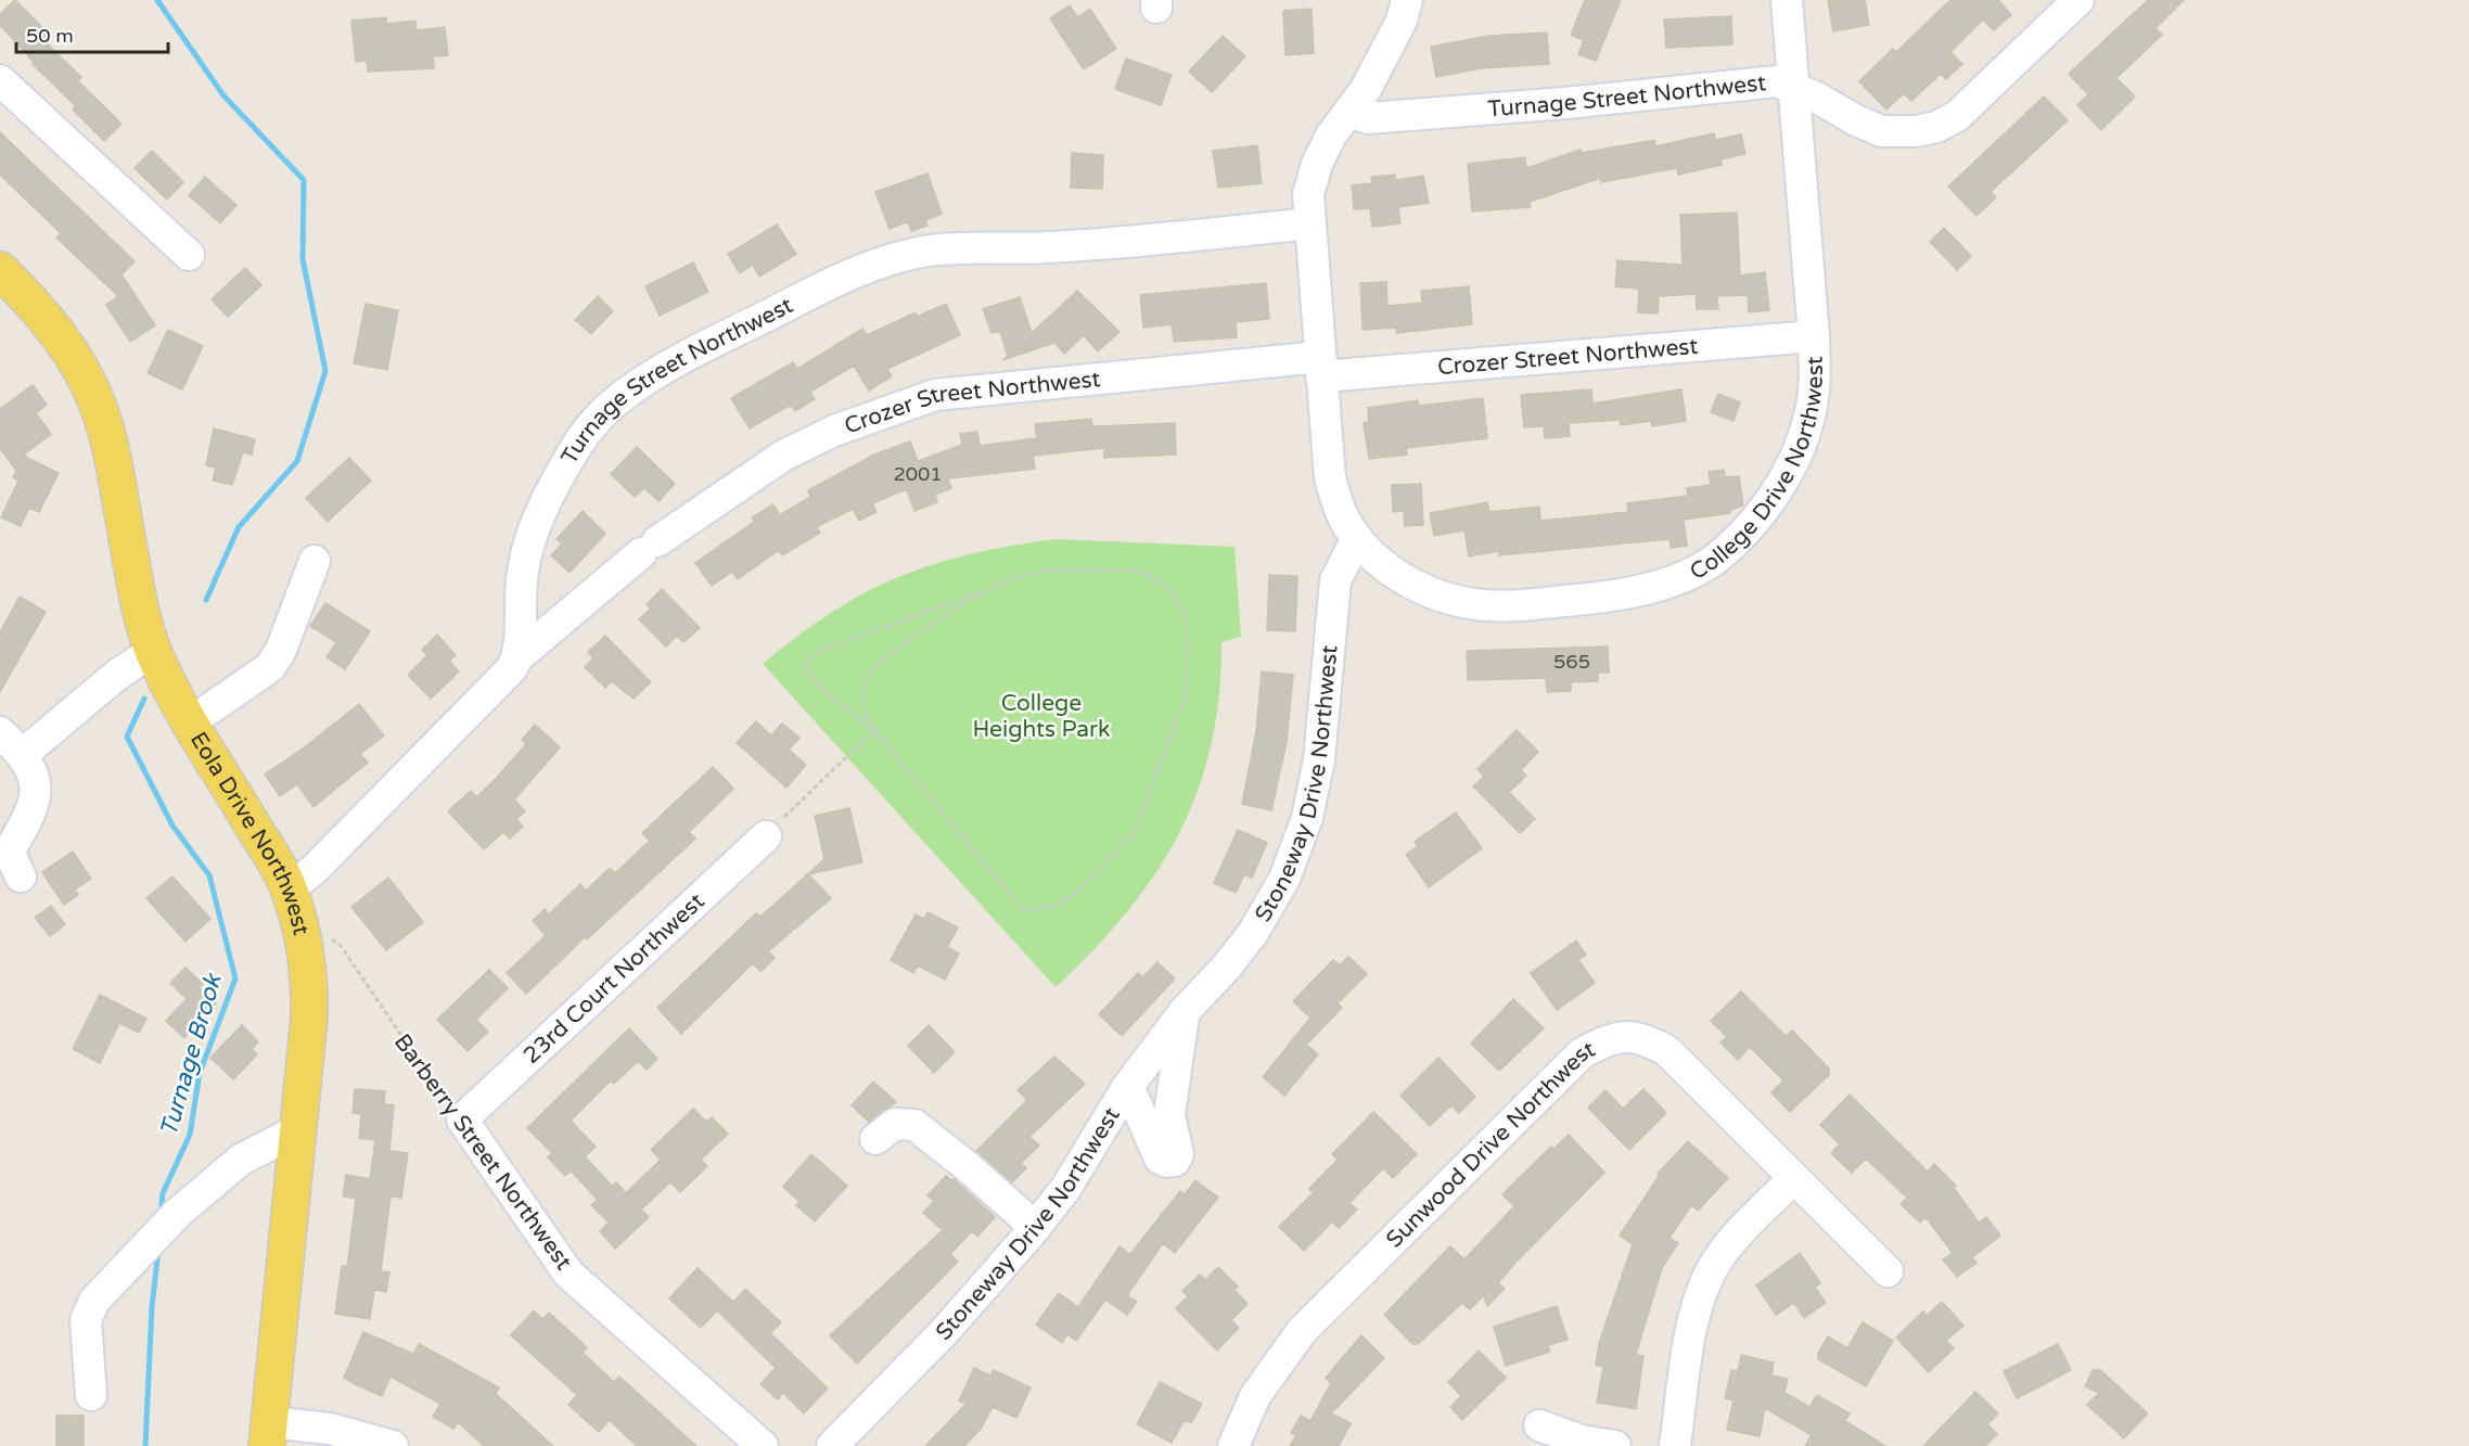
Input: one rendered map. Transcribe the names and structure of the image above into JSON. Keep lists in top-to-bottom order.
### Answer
{
  "streets": {
    "main road": ["Eola Drive Northwest"],
    "street": [
      "Turnage Street Northwest",
      "Crozer Street Northwest",
      "College Drive Northwest",
      "Stoneway Drive Northwest",
      "23rd Court Northwest",
      "Sunwood Drive Northwest",
      "Barberry Street Northwest"
    ]
  },
  "crossings": [
    ["Turnage Street Northwest", "Crozer Street Northwest"],
    ["Turnage Street Northwest", "College Drive Northwest"],
    ["Turnage Street Northwest", "Eola Drive Northwest"],
    ["Crozer Street Northwest", "College Drive Northwest"],
    ["College Drive Northwest", "Stoneway Drive Northwest"],
    ["Eola Drive Northwest", "Barberry Street Northwest"],
    ["23rd Court Northwest", "Barberry Street Northwest"]
  ],
  "water": ["Turnage Brook"],
  "parks": ["College Heights Park"],
  "house_numbers": ["2001", "565"],
  "scale_bar": "50 m"
}
